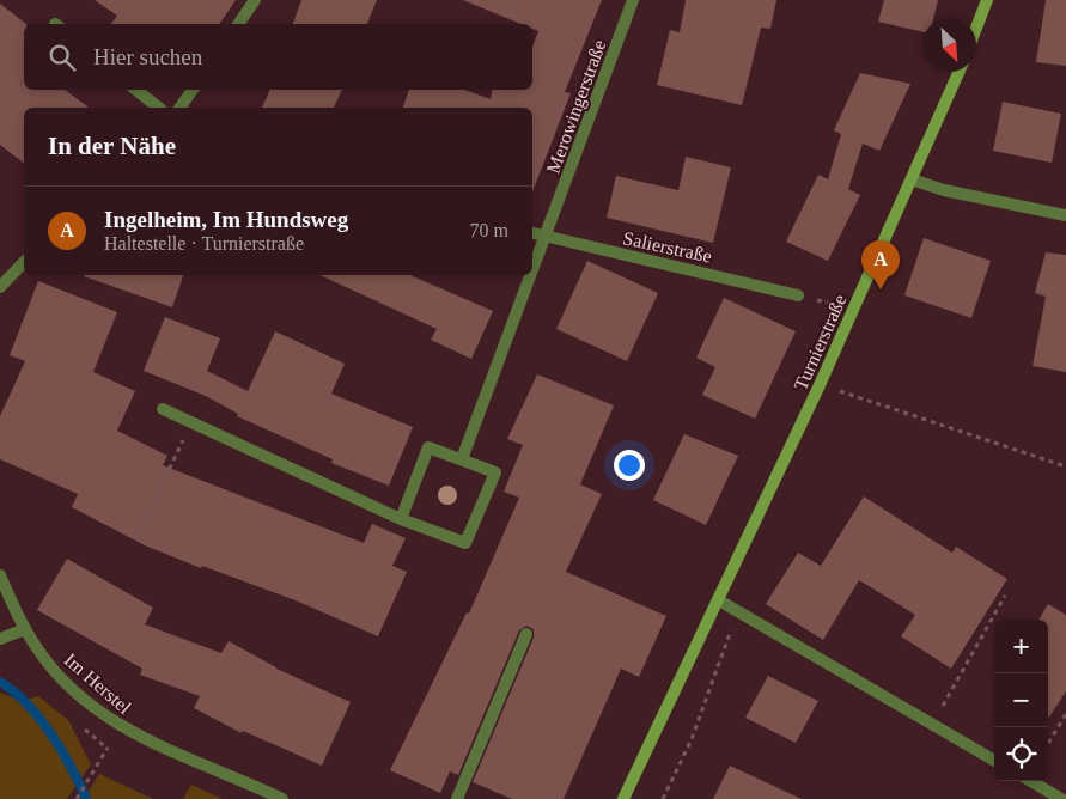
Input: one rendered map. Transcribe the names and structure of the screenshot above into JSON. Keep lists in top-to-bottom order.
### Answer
{
  "streets": {
    "main road": ["Turnierstraße"],
    "street": ["Merowingerstraße", "Salierstraße", "Im Herstel"]
  },
  "crossings": [
    ["Merowingerstraße", "Salierstraße"]
  ],
  "north": "bottom right",
  "page": {
    "search": "Hier suchen",
    "heading": "In der Nähe",
    "list": [
      {
        "mark": "A",
        "name": "Ingelheim, Im Hundsweg",
        "note": "Haltestelle · Turnierstraße",
        "value": "70 m"
      }
    ],
    "pins": "A",
    "map_buttons": ["+", "−"]
  }
}
